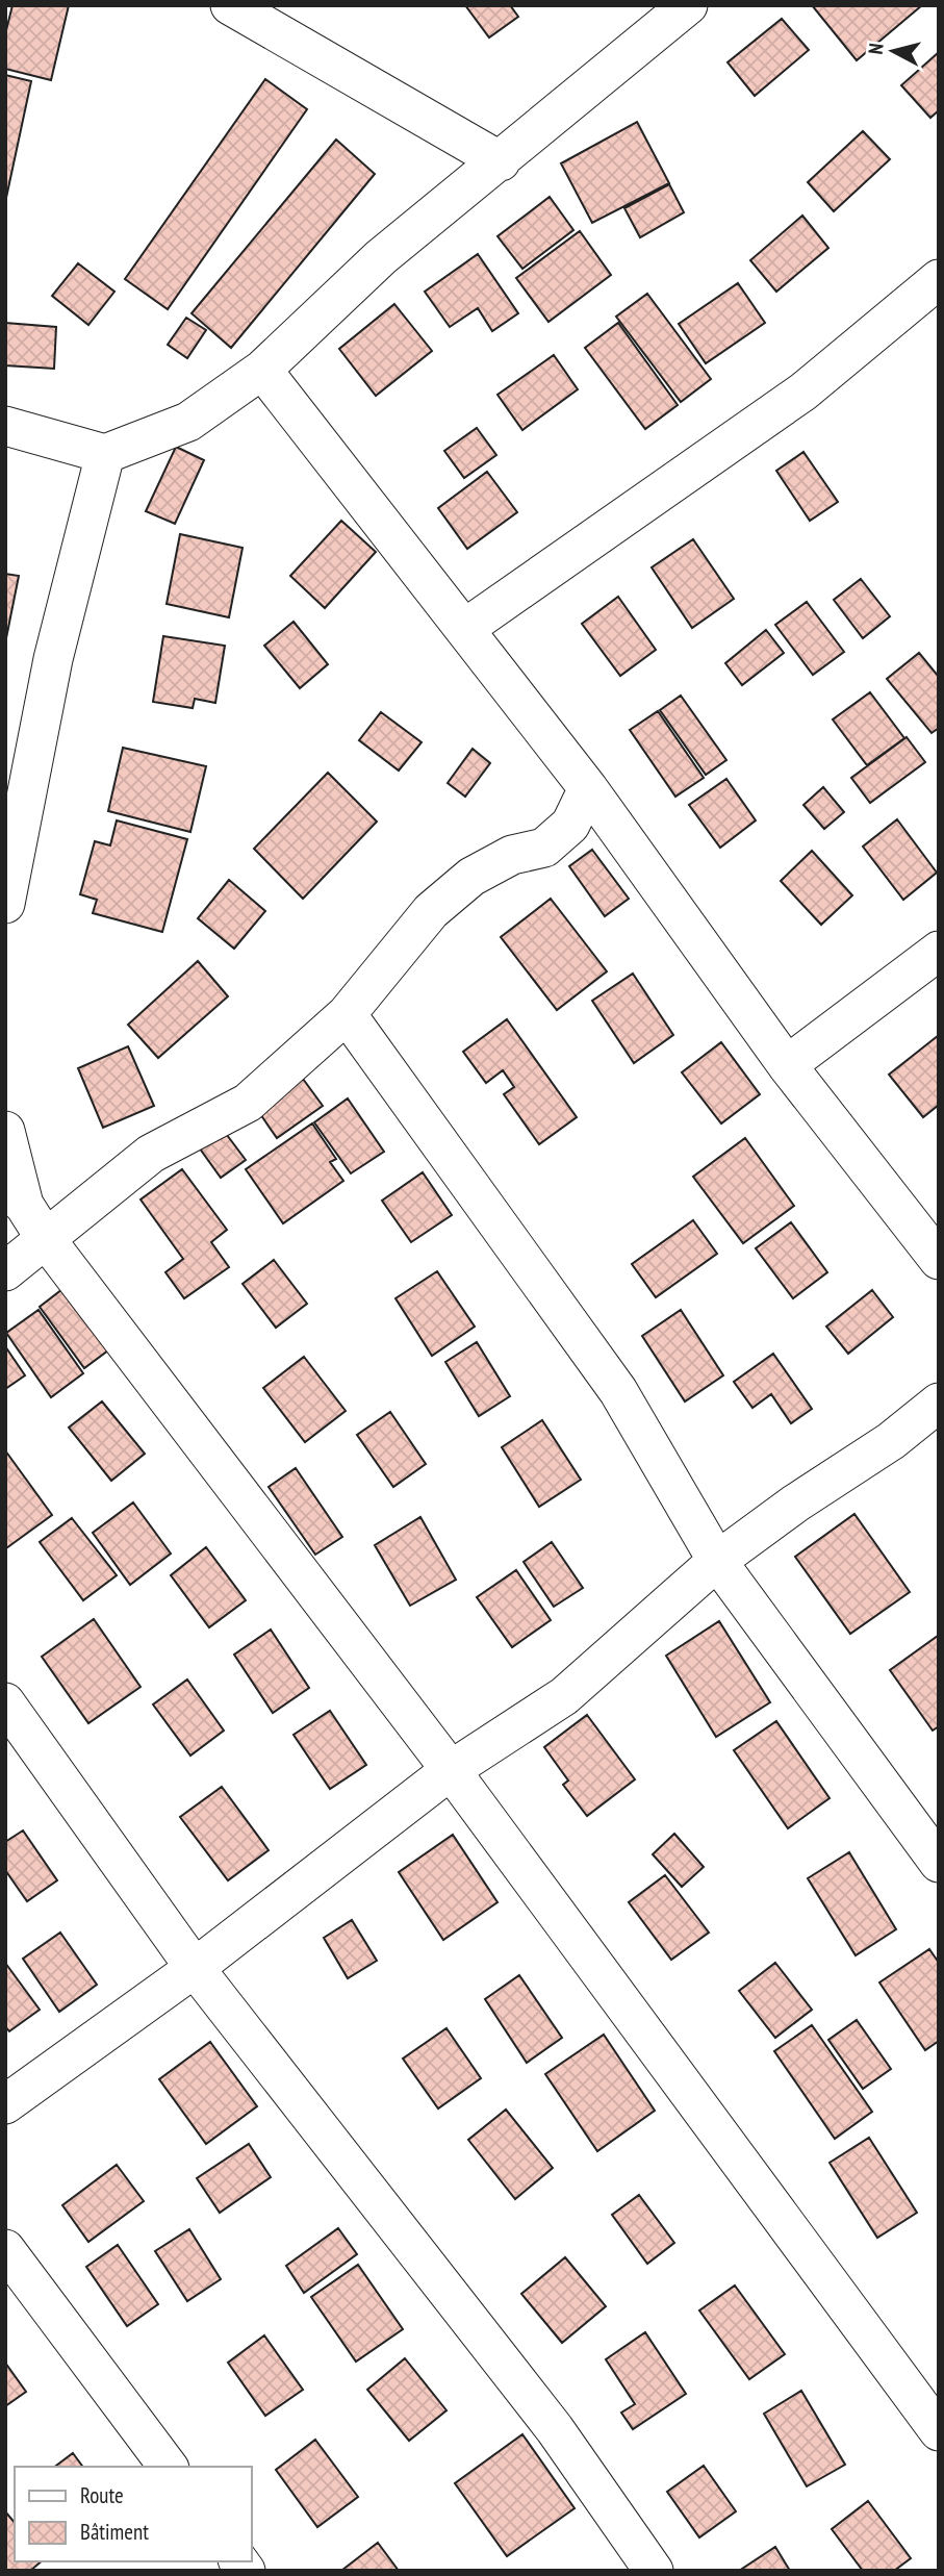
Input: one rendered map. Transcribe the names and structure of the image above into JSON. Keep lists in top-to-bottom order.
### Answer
{
  "legend": ["Route", "Bâtiment"],
  "north": "left"
}
